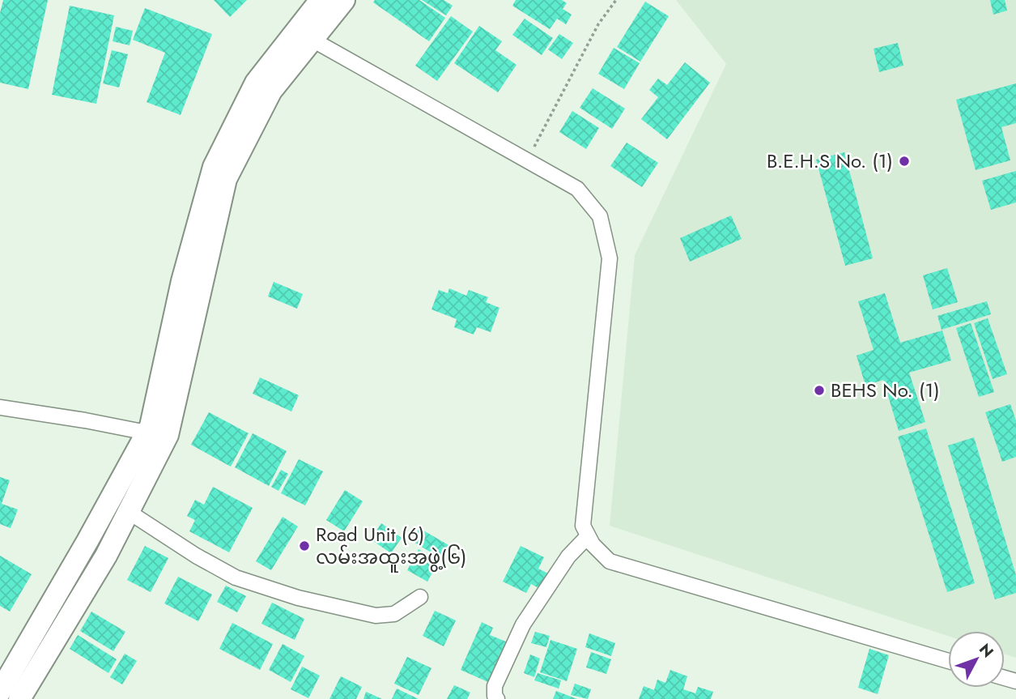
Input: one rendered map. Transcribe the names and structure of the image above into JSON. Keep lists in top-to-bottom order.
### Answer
{
  "places": ["B.E.H.S No. (1)", "BEHS No. (1)", "Road Unit (6) လမ်းအထူးအဖွဲ့(၆)"],
  "north": "top right"
}
